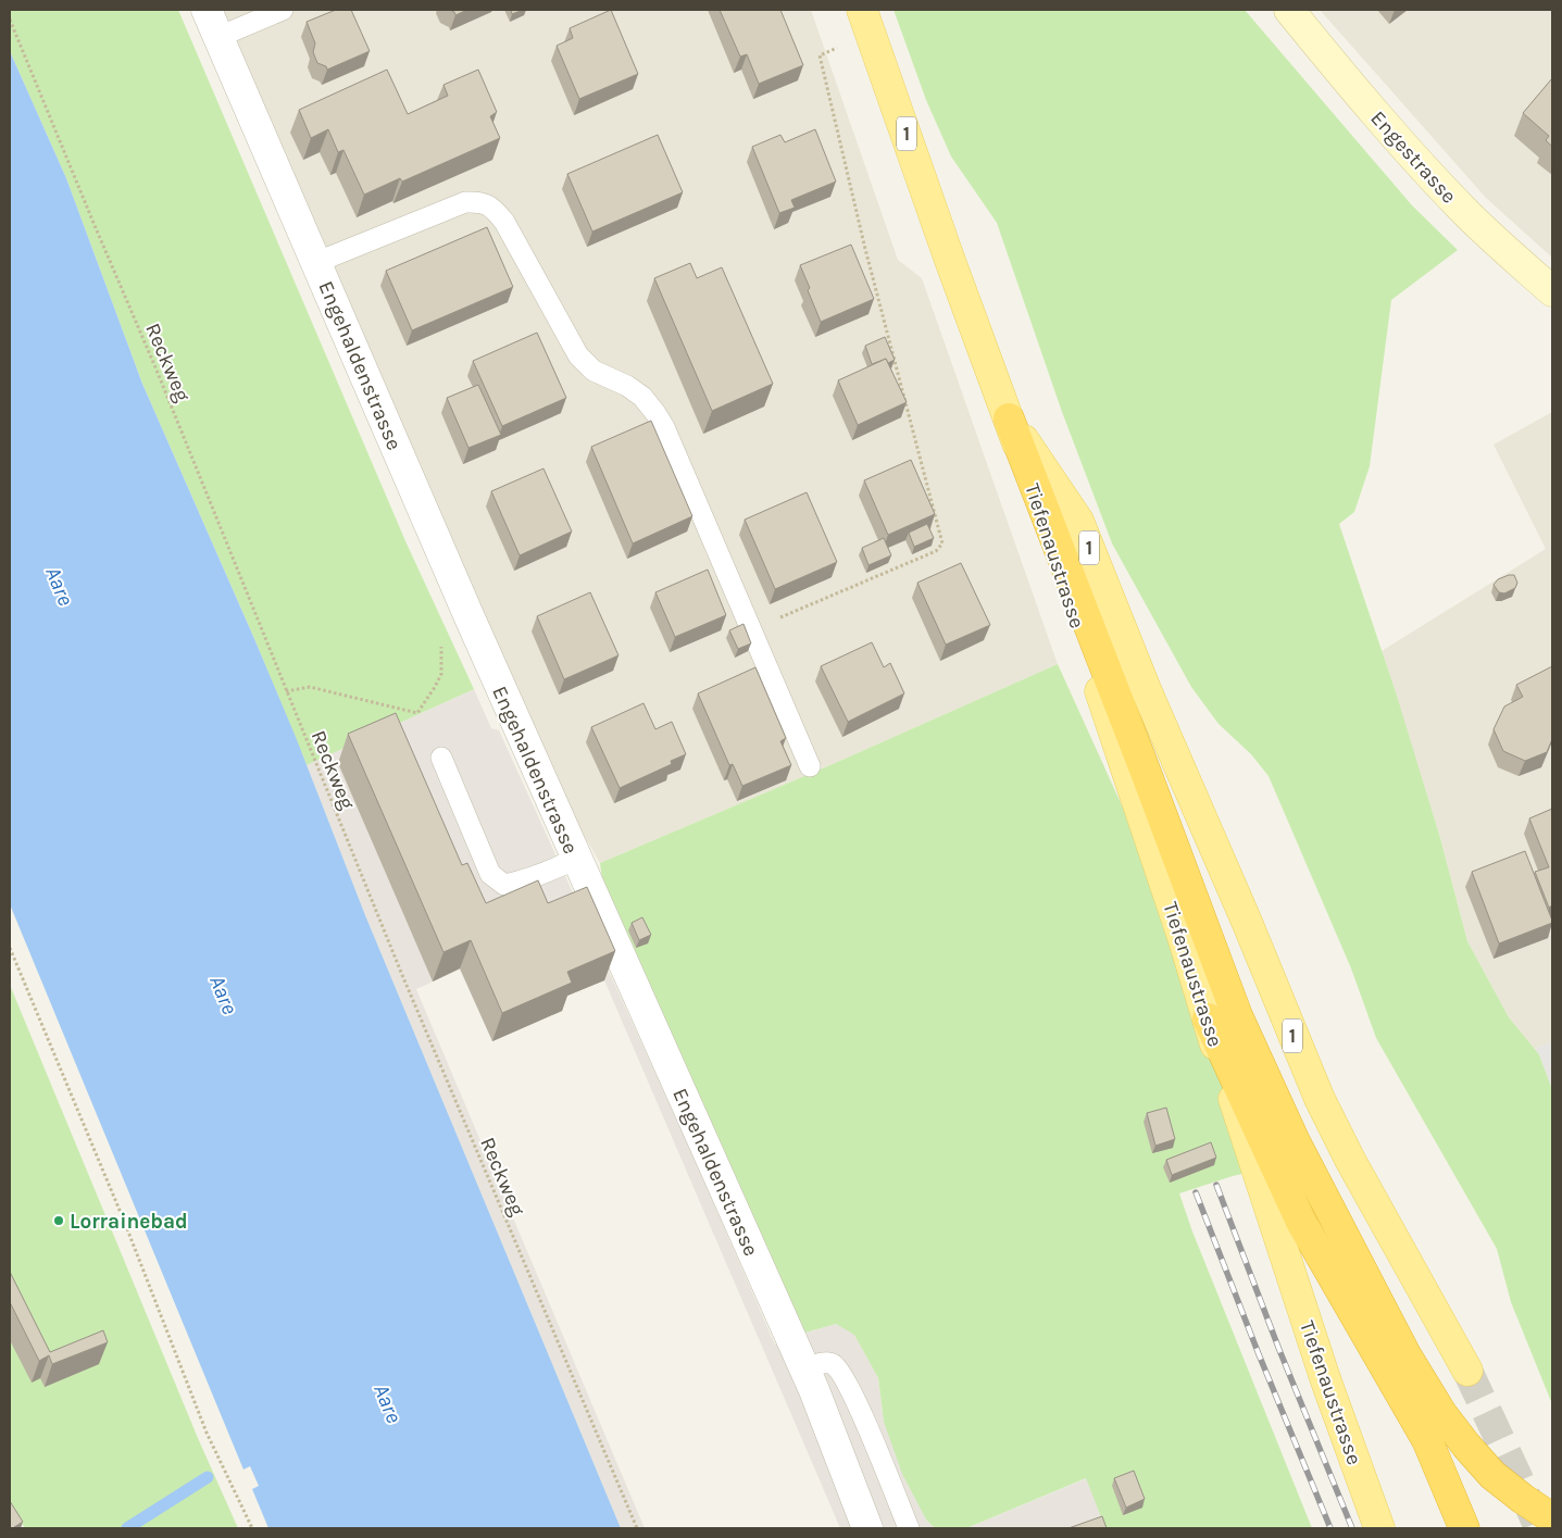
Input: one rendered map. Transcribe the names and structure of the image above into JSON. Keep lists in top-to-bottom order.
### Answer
{
  "streets": {
    "main road": ["1", "Tiefenaustrasse"],
    "street": ["Engestrasse", "Engehaldenstrasse"],
    "path": ["Reckweg"]
  },
  "water": ["Aare"],
  "places": ["Lorrainebad"]
}
